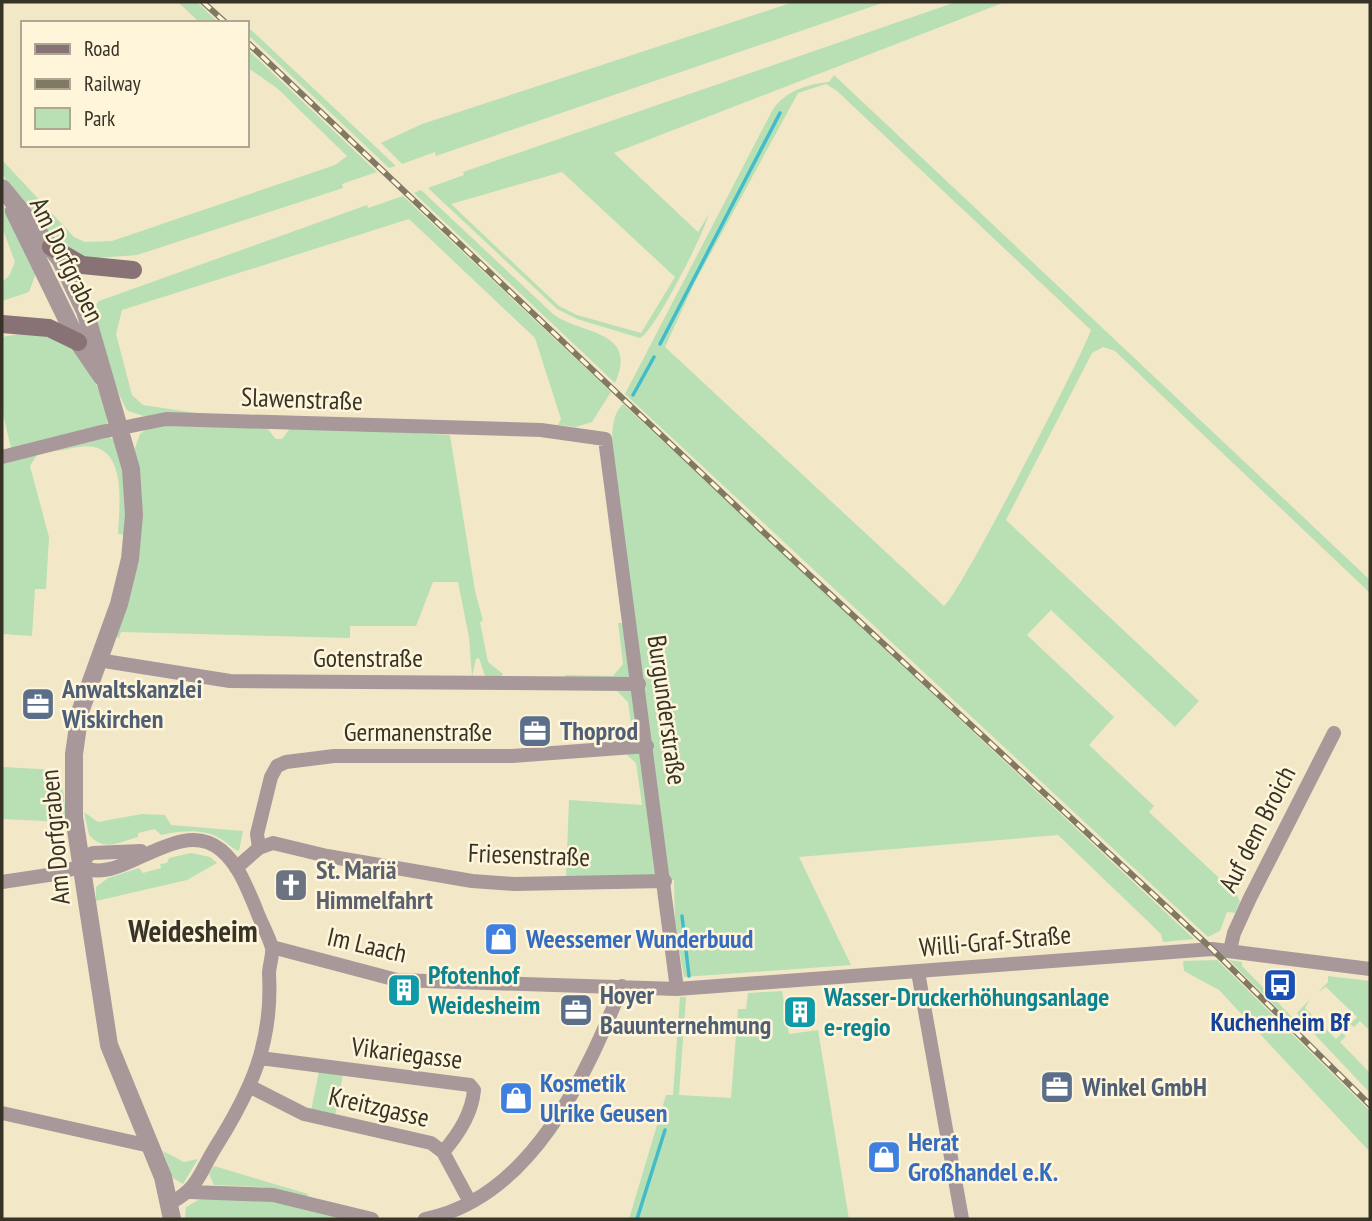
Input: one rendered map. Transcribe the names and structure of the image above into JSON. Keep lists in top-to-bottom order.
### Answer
{
  "streets": {
    "street": [
      "Am Dorfgraben",
      "Slawenstraße",
      "Gotenstraße",
      "Burgunderstraße",
      "Germanenstraße",
      "Auf dem Broich",
      "Friesenstraße",
      "Willi-Graf-Straße",
      "Im Laach",
      "Vikariegasse",
      "Kreitzgasse"
    ]
  },
  "crossings": [
    ["Am Dorfgraben", "Slawenstraße"],
    ["Am Dorfgraben", "Gotenstraße"],
    ["Slawenstraße", "Burgunderstraße"],
    ["Gotenstraße", "Burgunderstraße"],
    ["Burgunderstraße", "Germanenstraße"],
    ["Burgunderstraße", "Friesenstraße"],
    ["Burgunderstraße", "Willi-Graf-Straße"],
    ["Germanenstraße", "Friesenstraße"],
    ["Auf dem Broich", "Willi-Graf-Straße"],
    ["Willi-Graf-Straße", "Im Laach"],
    ["Vikariegasse", "Kreitzgasse"]
  ],
  "districts": ["Weidesheim"],
  "places": {
    "office": [
      "Anwaltskanzlei Wiskirchen",
      "Thoprod",
      "Hoyer Bauunternehmung",
      "Winkel GmbH"
    ],
    "church": ["St. Mariä Himmelfahrt"],
    "shop": ["Weessemer Wunderbuud", "Kosmetik Ulrike Geusen", "Herat Großhandel e.K."],
    "bus stop": ["Kuchenheim Bf"],
    "building": ["Pfotenhof Weidesheim", "Wasser-Druckerhöhungsanlage e-regio"]
  },
  "legend": ["Road", "Railway", "Park"]
}
